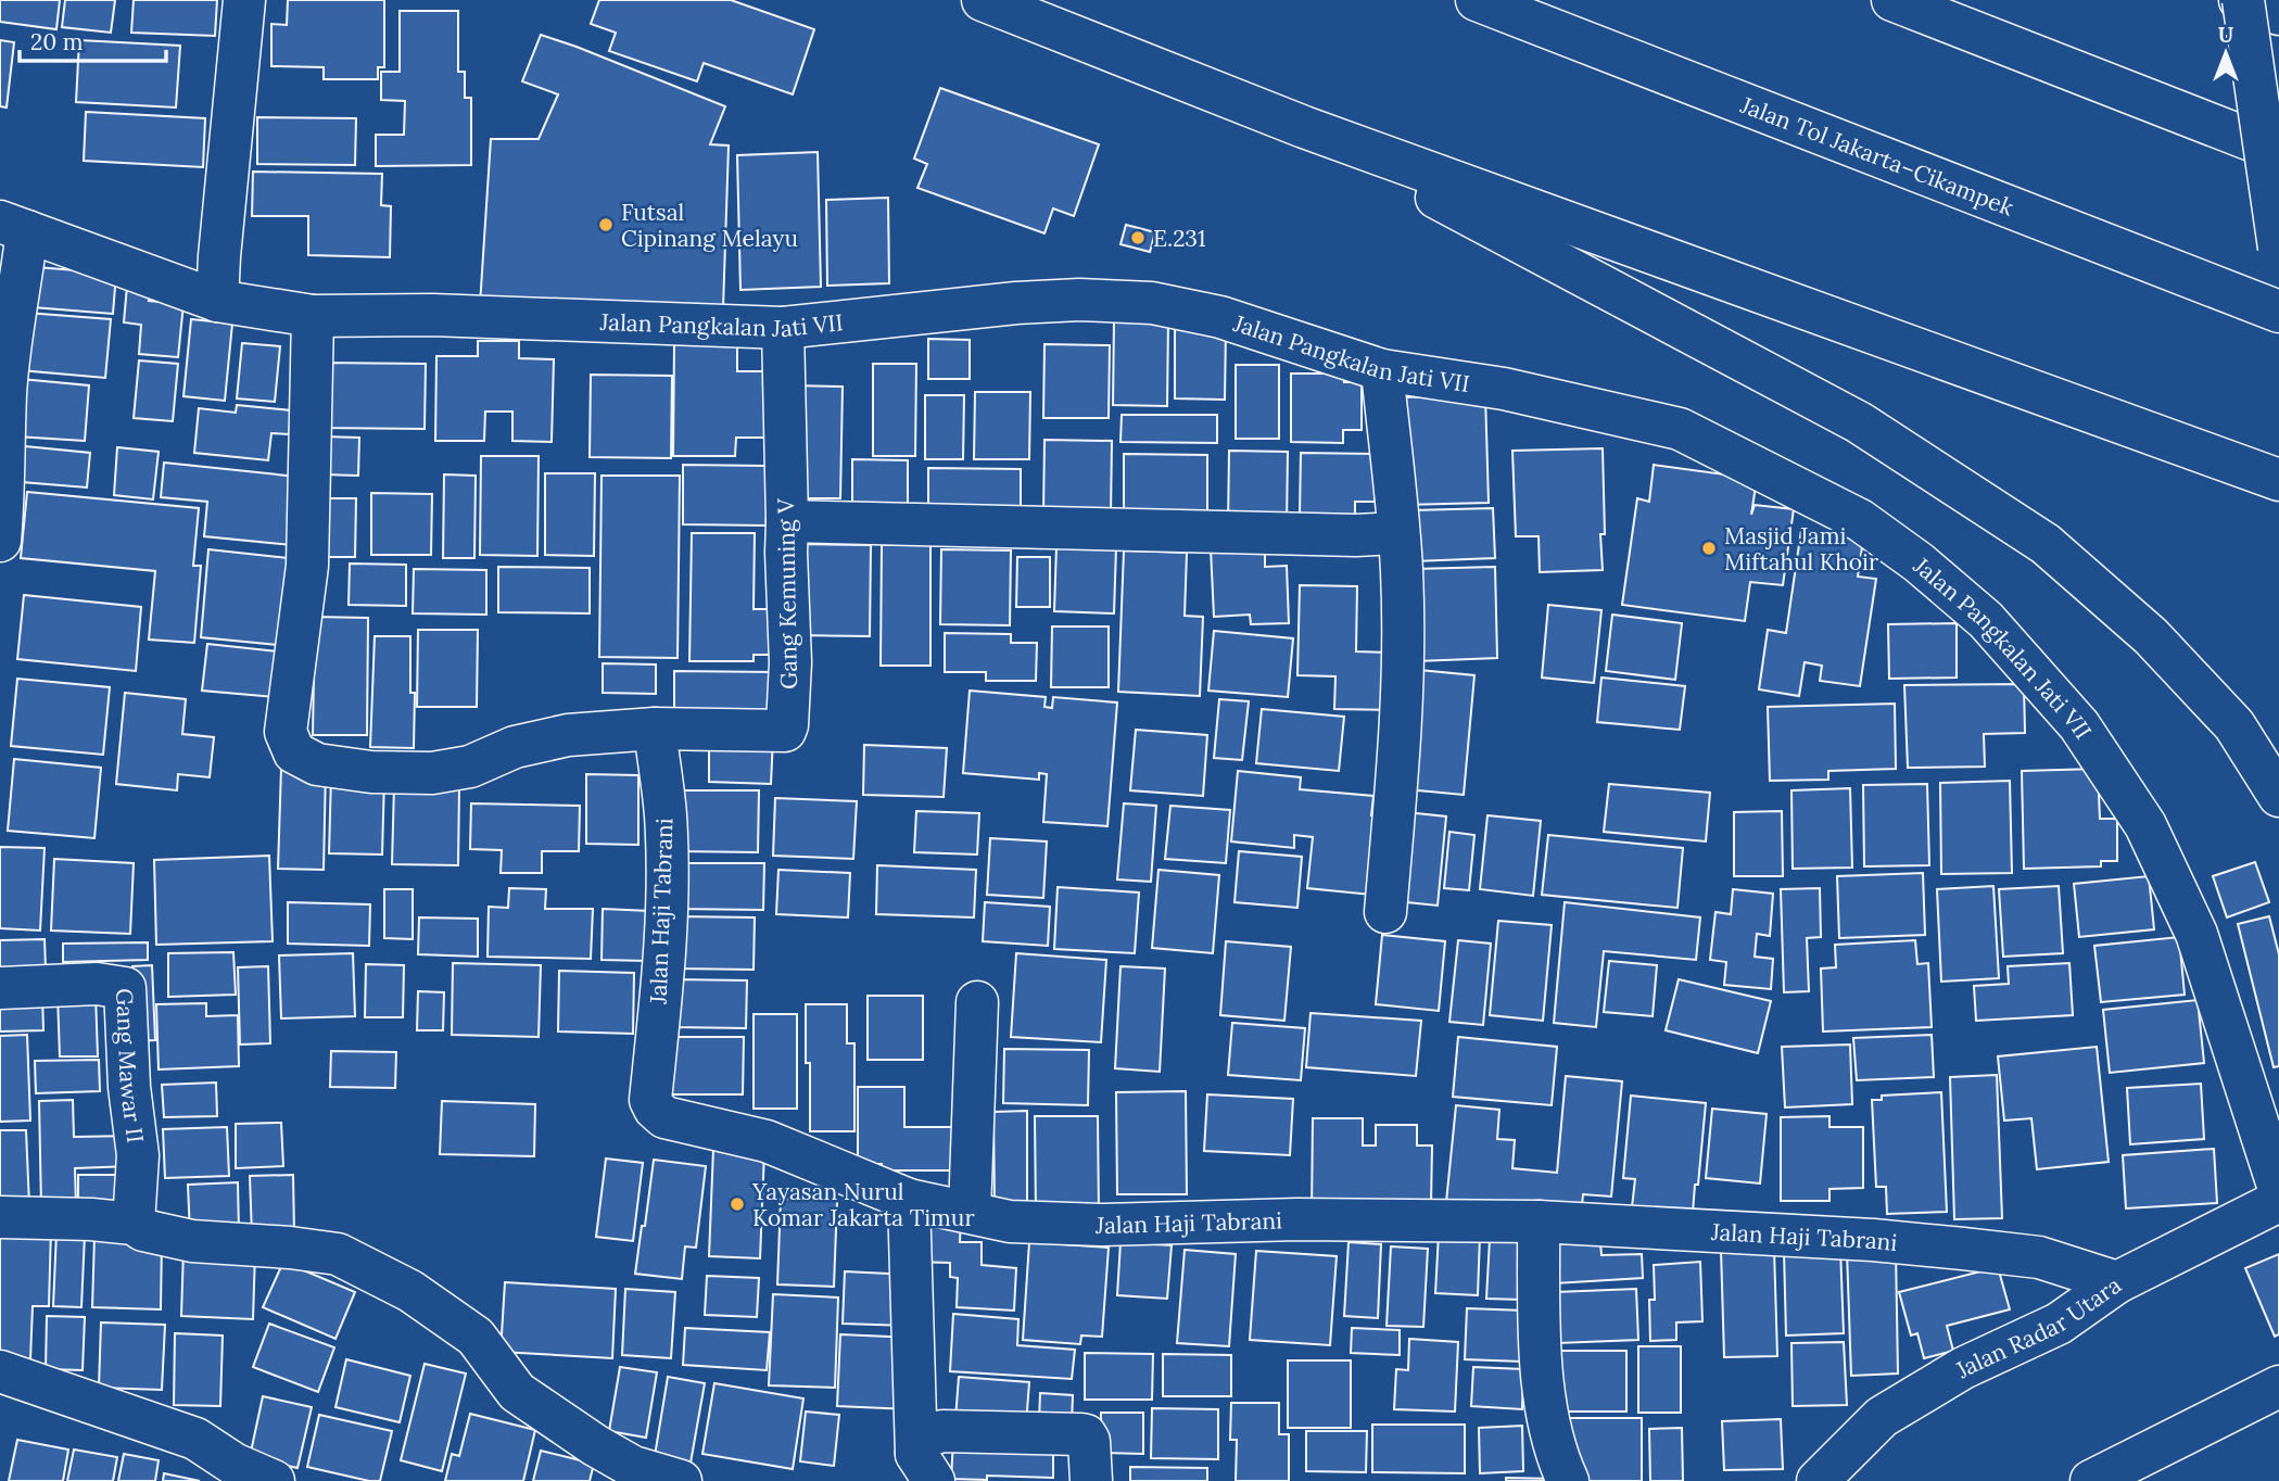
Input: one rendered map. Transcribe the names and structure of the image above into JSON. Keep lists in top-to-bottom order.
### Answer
{
  "streets": {
    "main road": [
      "Jalan Tol Jakarta–Cikampek",
      "Jalan Pangkalan Jati VII",
      "Gang Kemuning V",
      "Jalan Haji Tabrani",
      "Gang Mawar II",
      "Jalan Radar Utara"
    ]
  },
  "crossings": [
    ["Jalan Pangkalan Jati VII", "Gang Kemuning V"],
    ["Gang Kemuning V", "Jalan Haji Tabrani"],
    ["Jalan Haji Tabrani", "Jalan Radar Utara"]
  ],
  "places": [
    "Futsal Cipinang Melayu",
    "E.231",
    "Masjid Jami Miftahul Khoir",
    "Yayasan Nurul Komar Jakarta Timur"
  ],
  "scale_bar": "20 m",
  "north": "top"
}
